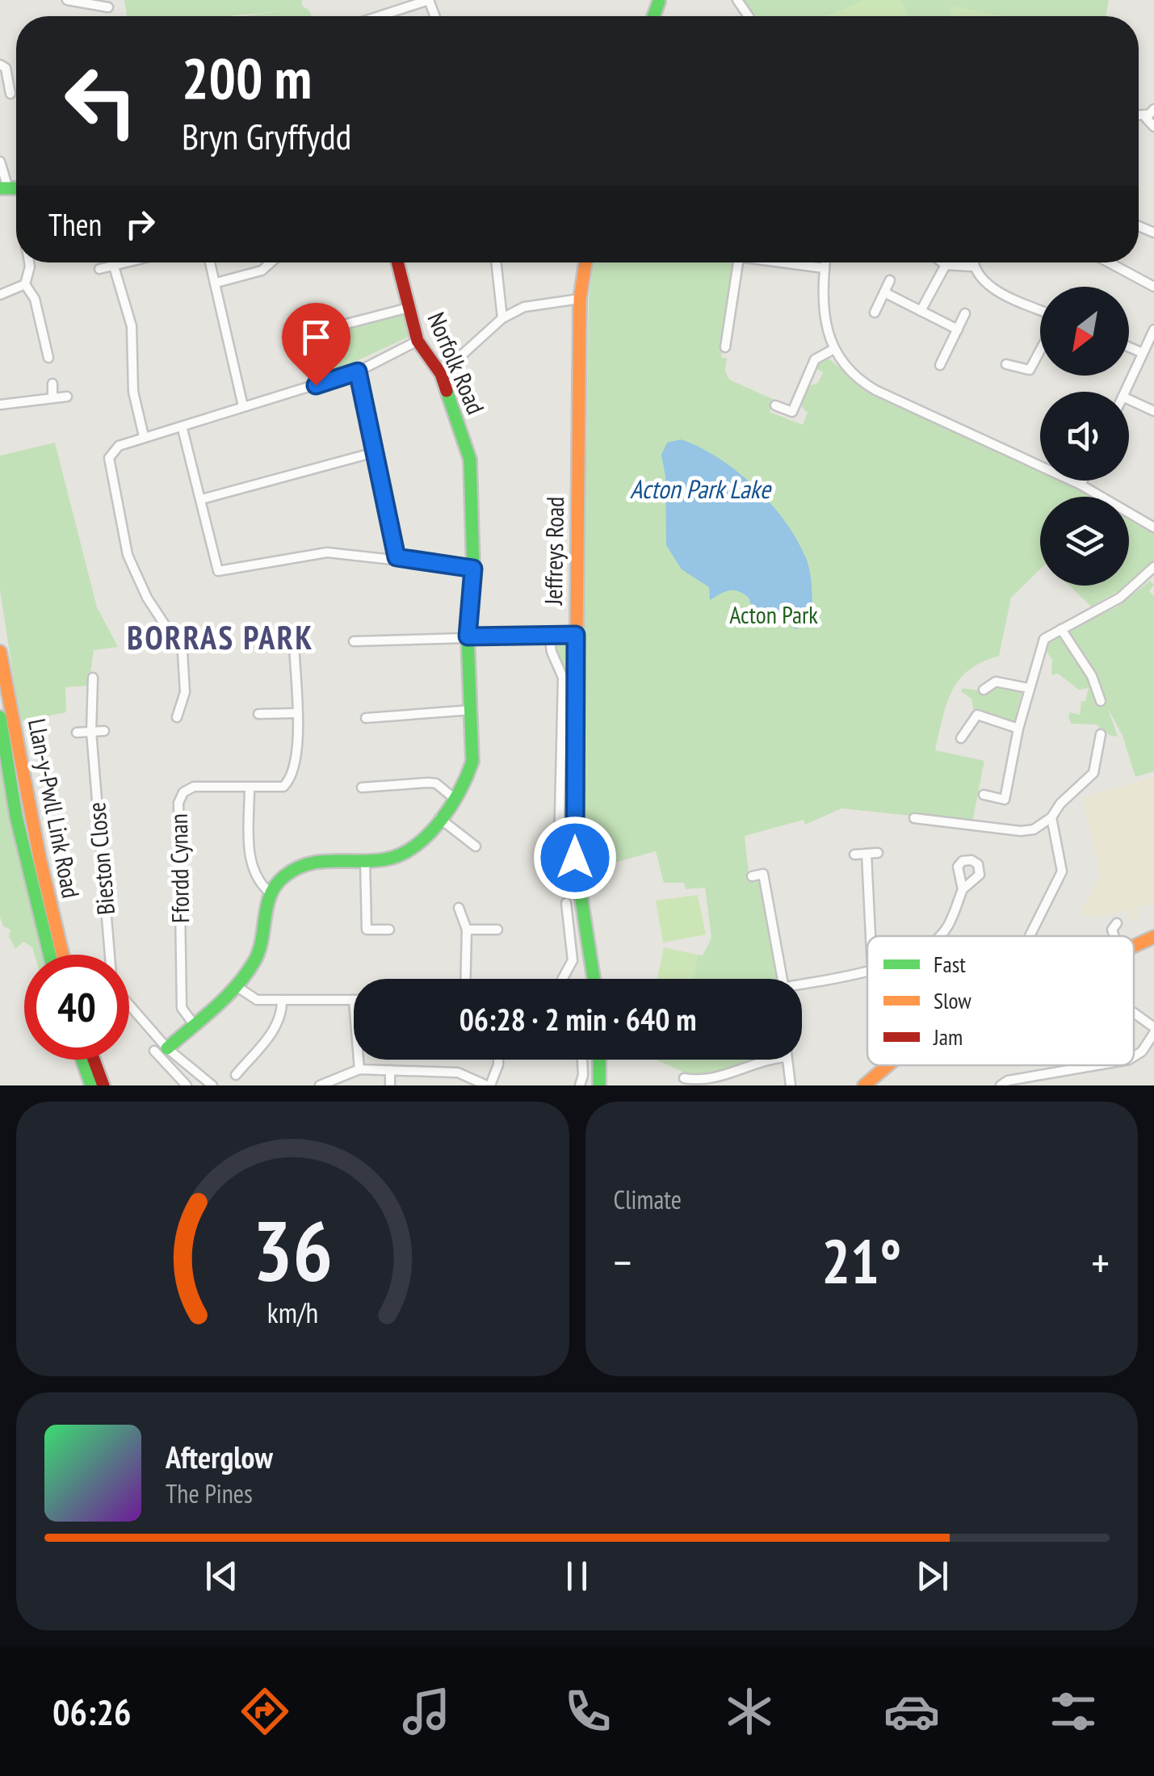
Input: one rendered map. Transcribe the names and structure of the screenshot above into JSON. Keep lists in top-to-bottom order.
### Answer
{
  "streets": {
    "main road": ["Norfolk Road", "Jeffreys Road", "Llan-y-Pwll Link Road"],
    "street": ["Bieston Close", "Ffordd Cynan"]
  },
  "districts": ["BORRAS PARK"],
  "water": ["Acton Park Lake"],
  "parks": ["Acton Park"],
  "legend": ["Fast", "Slow", "Jam"],
  "north": "bottom left",
  "page": {
    "turn": ["200 m", "Bryn Gryffydd"],
    "then": "Then",
    "limit": "40",
    "trip": "06:28 · 2 min · 640 m",
    "tile": "Climate",
    "heat": ["−", "21°", "+"],
    "song": ["Afterglow", "The Pines"],
    "tabs": "06:26",
    "gauge": ["36", "km/h"]
  }
}
